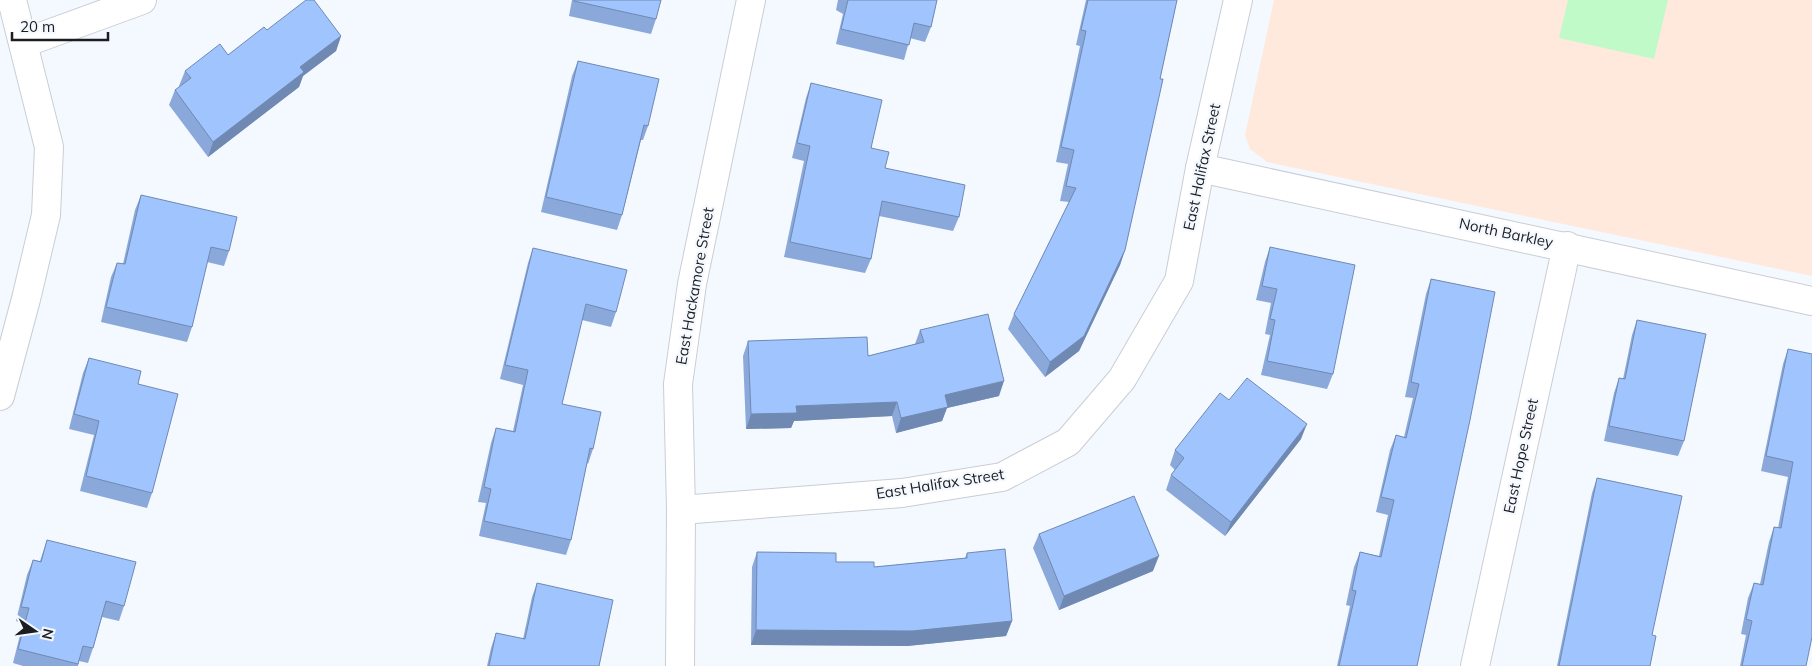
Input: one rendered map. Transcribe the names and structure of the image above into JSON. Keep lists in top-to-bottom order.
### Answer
{
  "streets": {
    "street": [
      "East Halifax Street",
      "North Barkley",
      "East Hackamore Street",
      "East Hope Street"
    ]
  },
  "crossings": [
    ["East Halifax Street", "North Barkley"],
    ["East Halifax Street", "East Hackamore Street"],
    ["North Barkley", "East Hope Street"]
  ],
  "scale_bar": "20 m",
  "north": "right"
}
